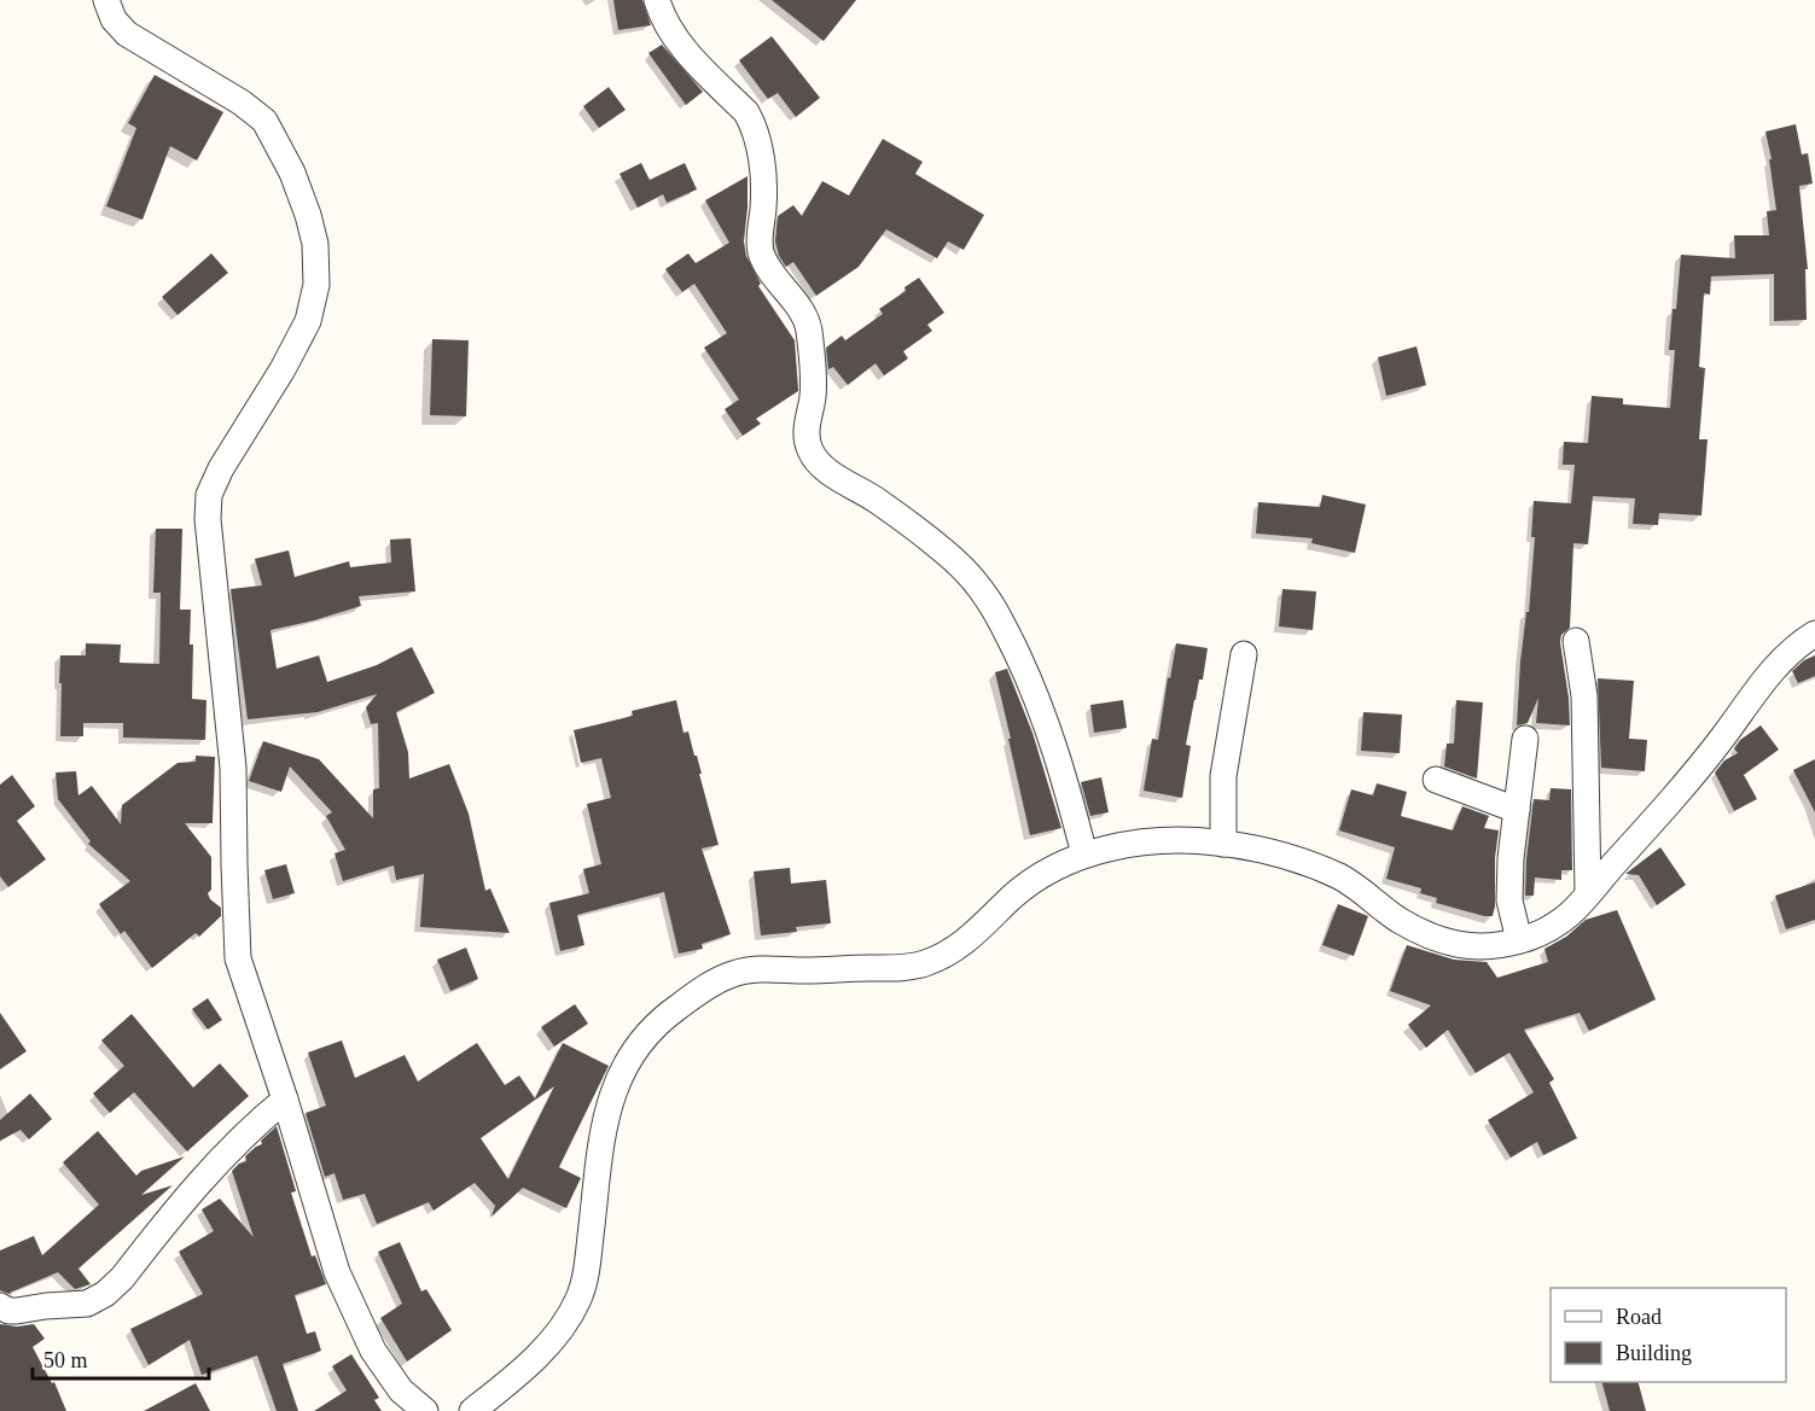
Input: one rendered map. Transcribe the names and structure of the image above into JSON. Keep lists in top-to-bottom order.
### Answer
{
  "legend": ["Road", "Building"],
  "scale_bar": "50 m"
}
